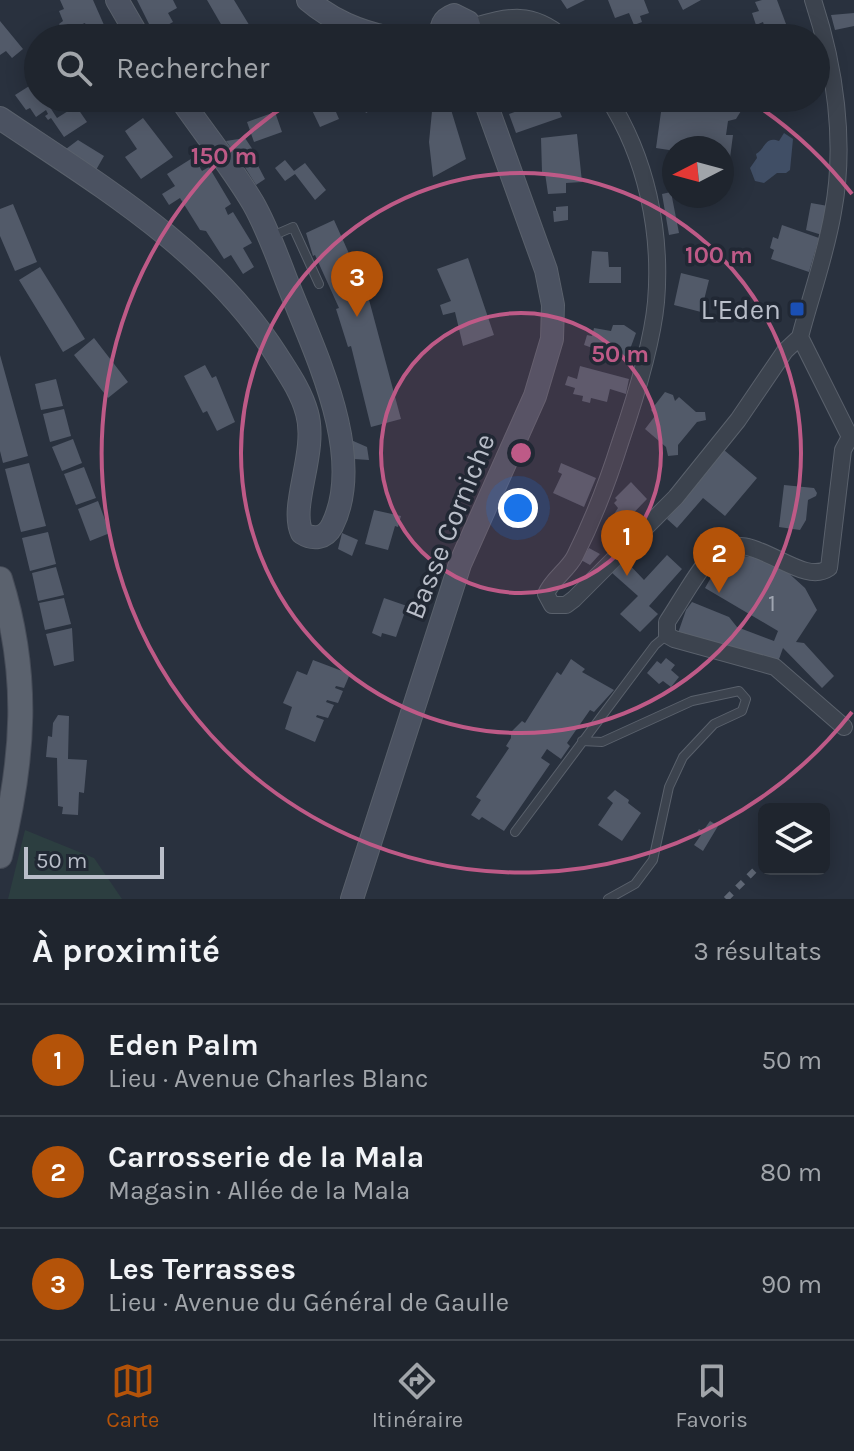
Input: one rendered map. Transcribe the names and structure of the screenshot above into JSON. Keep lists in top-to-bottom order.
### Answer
{
  "streets": {
    "street": ["Basse Corniche"]
  },
  "places": {
    "transit": ["L'Eden"]
  },
  "house_numbers": ["1"],
  "scale_bar": "50 m",
  "north": "left",
  "page": {
    "search": "Rechercher",
    "pins": ["3", "1", "2"],
    "scale": "50 m",
    "heading": ["À proximité", "3 résultats"],
    "list": [
      {
        "mark": "1",
        "name": "Eden Palm",
        "note": "Lieu · Avenue Charles Blanc",
        "value": "50 m"
      },
      {
        "mark": "2",
        "name": "Carrosserie de la Mala",
        "note": "Magasin · Allée de la Mala",
        "value": "80 m"
      },
      {
        "mark": "3",
        "name": "Les Terrasses",
        "note": "Lieu · Avenue du Général de Gaulle",
        "value": "90 m"
      }
    ],
    "nav": ["Carte", "Itinéraire", "Favoris"]
  },
  "rings": ["150 m", "100 m", "50 m"]
}
